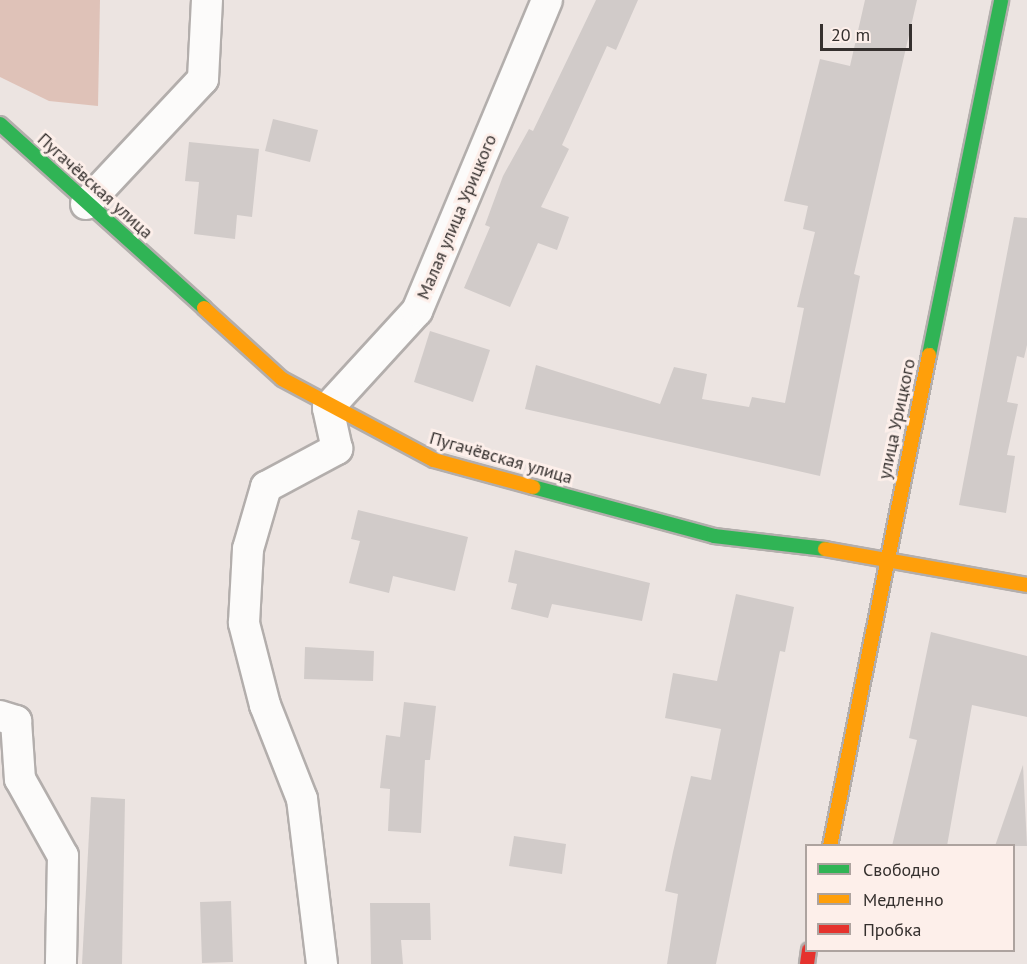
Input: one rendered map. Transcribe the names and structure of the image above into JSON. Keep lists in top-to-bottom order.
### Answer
{
  "streets": {
    "main road": ["Пугачёвская улица", "улица Урицкого"],
    "street": ["Малая улица Урицкого"]
  },
  "crossings": [
    ["Пугачёвская улица", "Малая улица Урицкого"],
    ["Пугачёвская улица", "улица Урицкого"]
  ],
  "legend": ["Свободно", "Медленно", "Пробка"],
  "scale_bar": "20 m"
}
